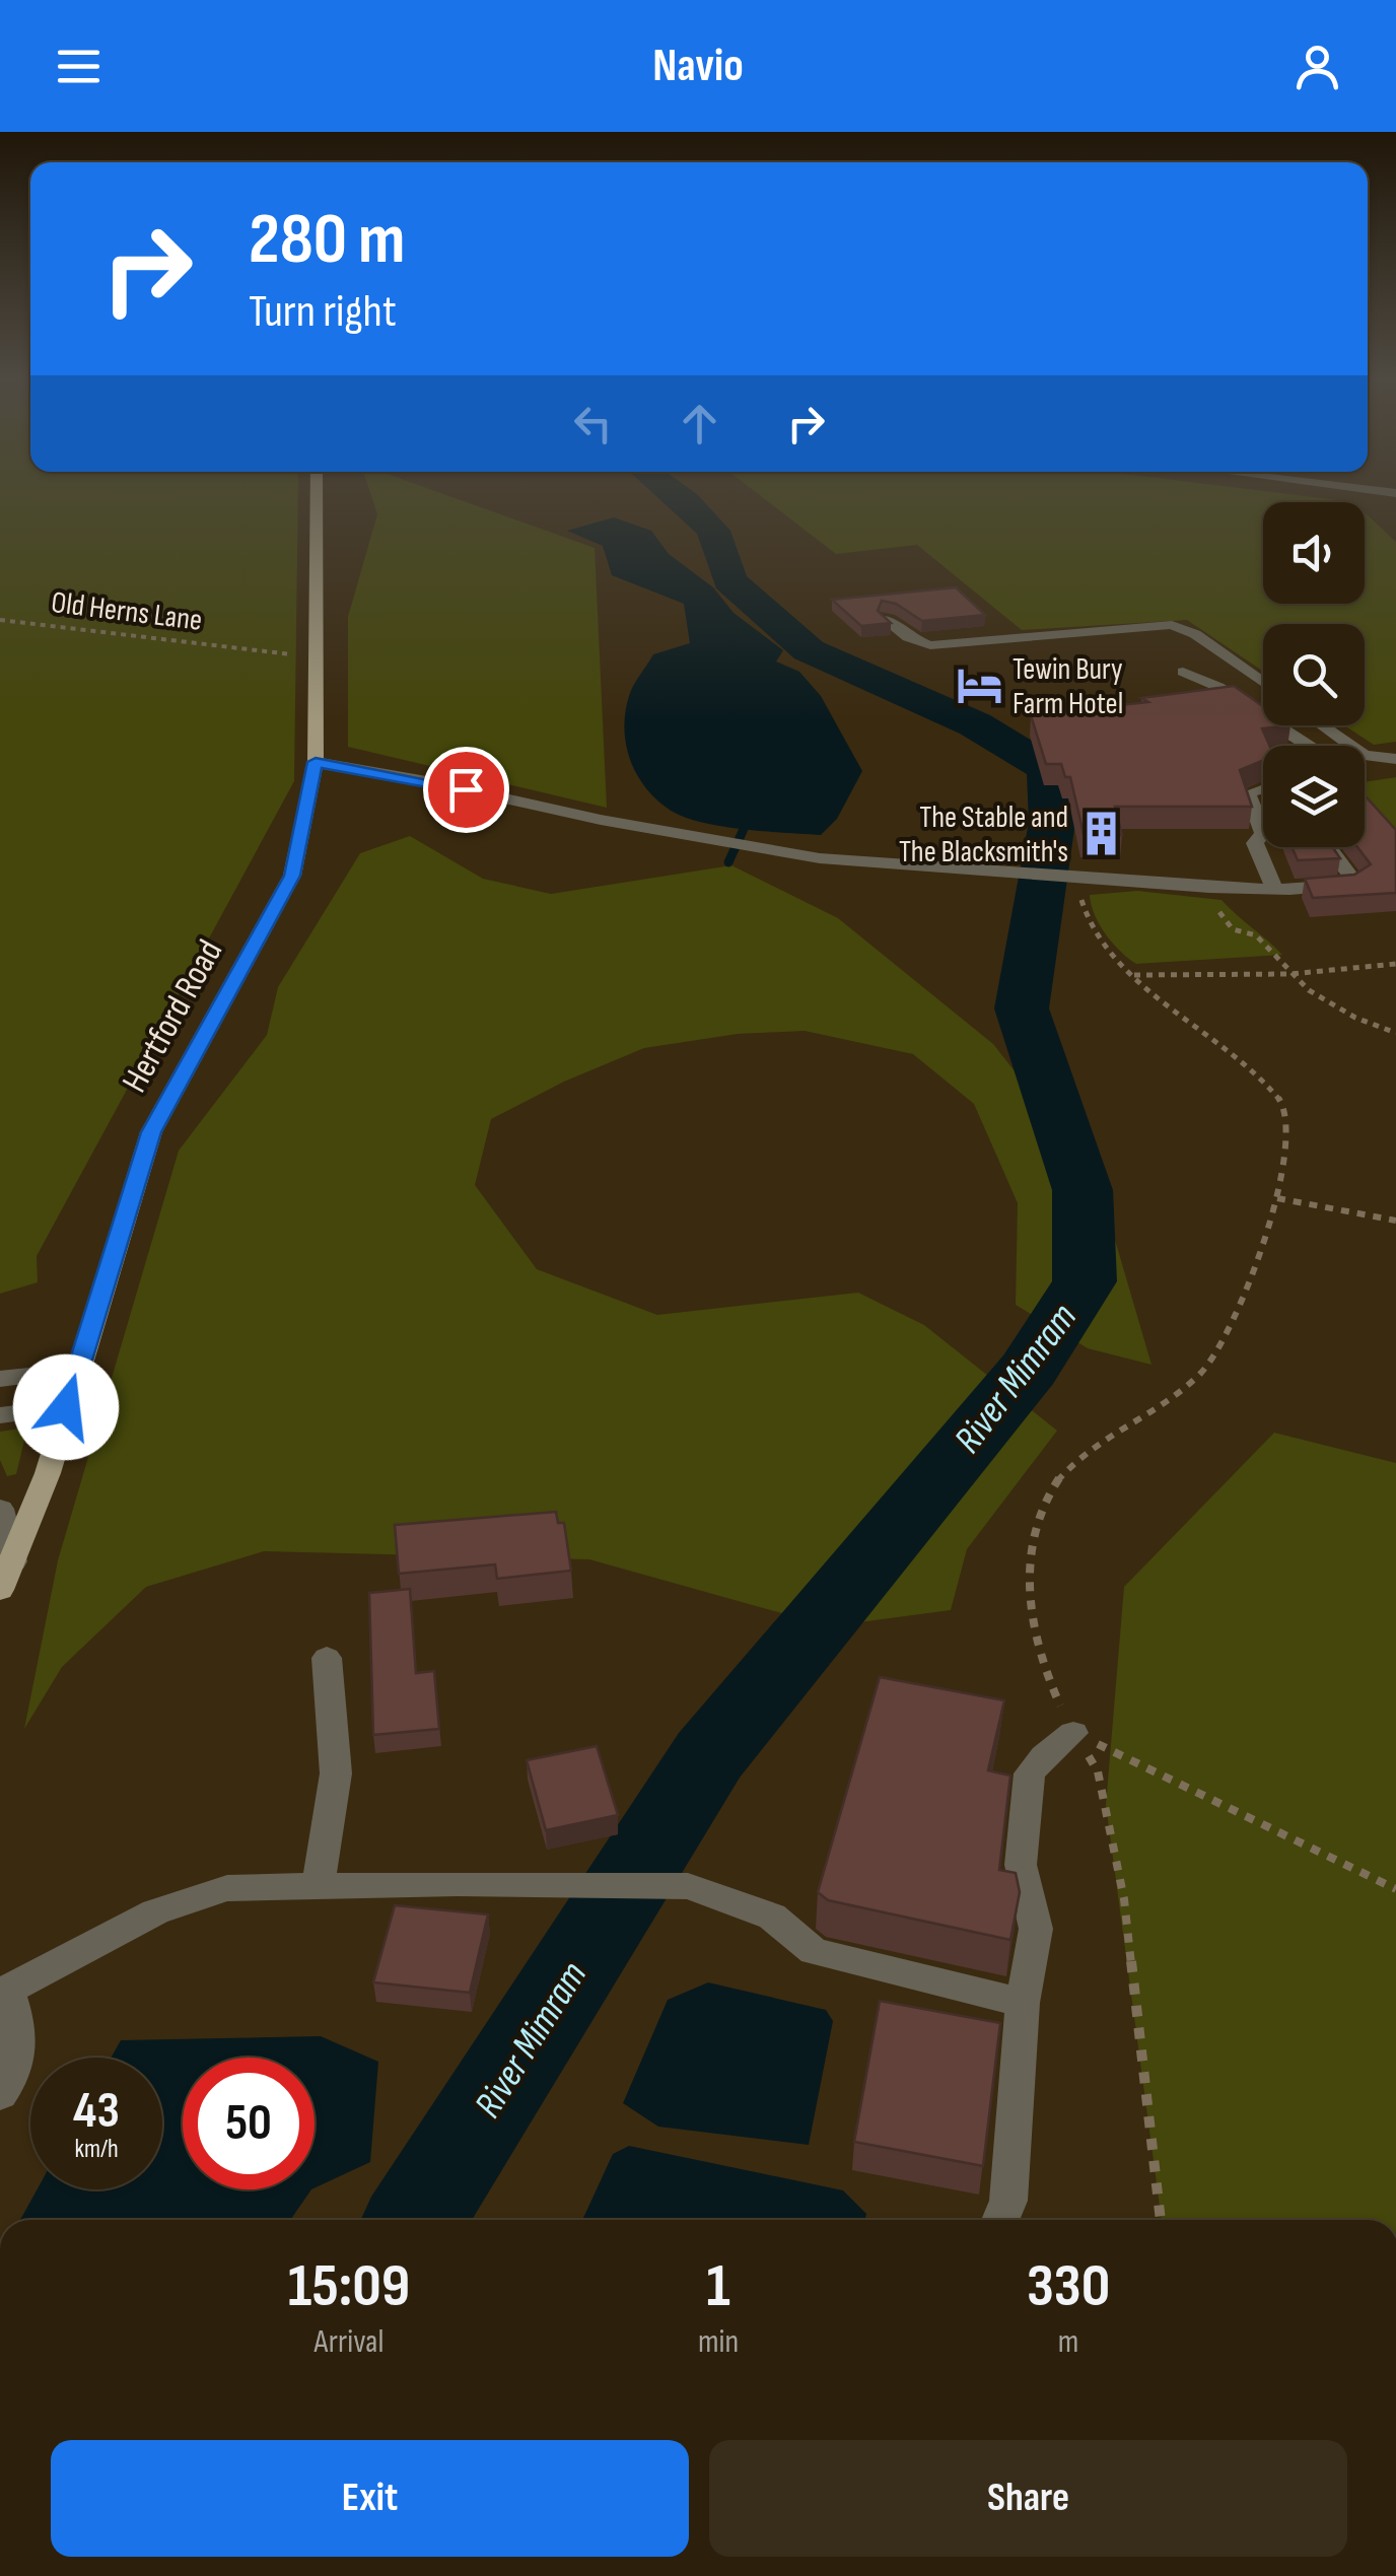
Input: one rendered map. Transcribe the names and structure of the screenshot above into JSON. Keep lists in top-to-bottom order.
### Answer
{
  "streets": {
    "main road": ["Hertford Road"],
    "path": ["Old Herns Lane"]
  },
  "crossings": [
    ["Old Herns Lane", "Hertford Road"]
  ],
  "water": ["River Mimram"],
  "places": {
    "hotel": ["Tewin Bury Farm Hotel"],
    "building": ["The Stable and The Blacksmith's"]
  },
  "page": {
    "header": "Navio",
    "turn": ["280 m", "Turn right"],
    "speed": "43 km/h",
    "limit": "50",
    "eta": [
      "15:09",
      "Arrival",
      "1",
      "min",
      "330",
      "m"
    ],
    "buttons": ["Exit", "Share"]
  }
}
